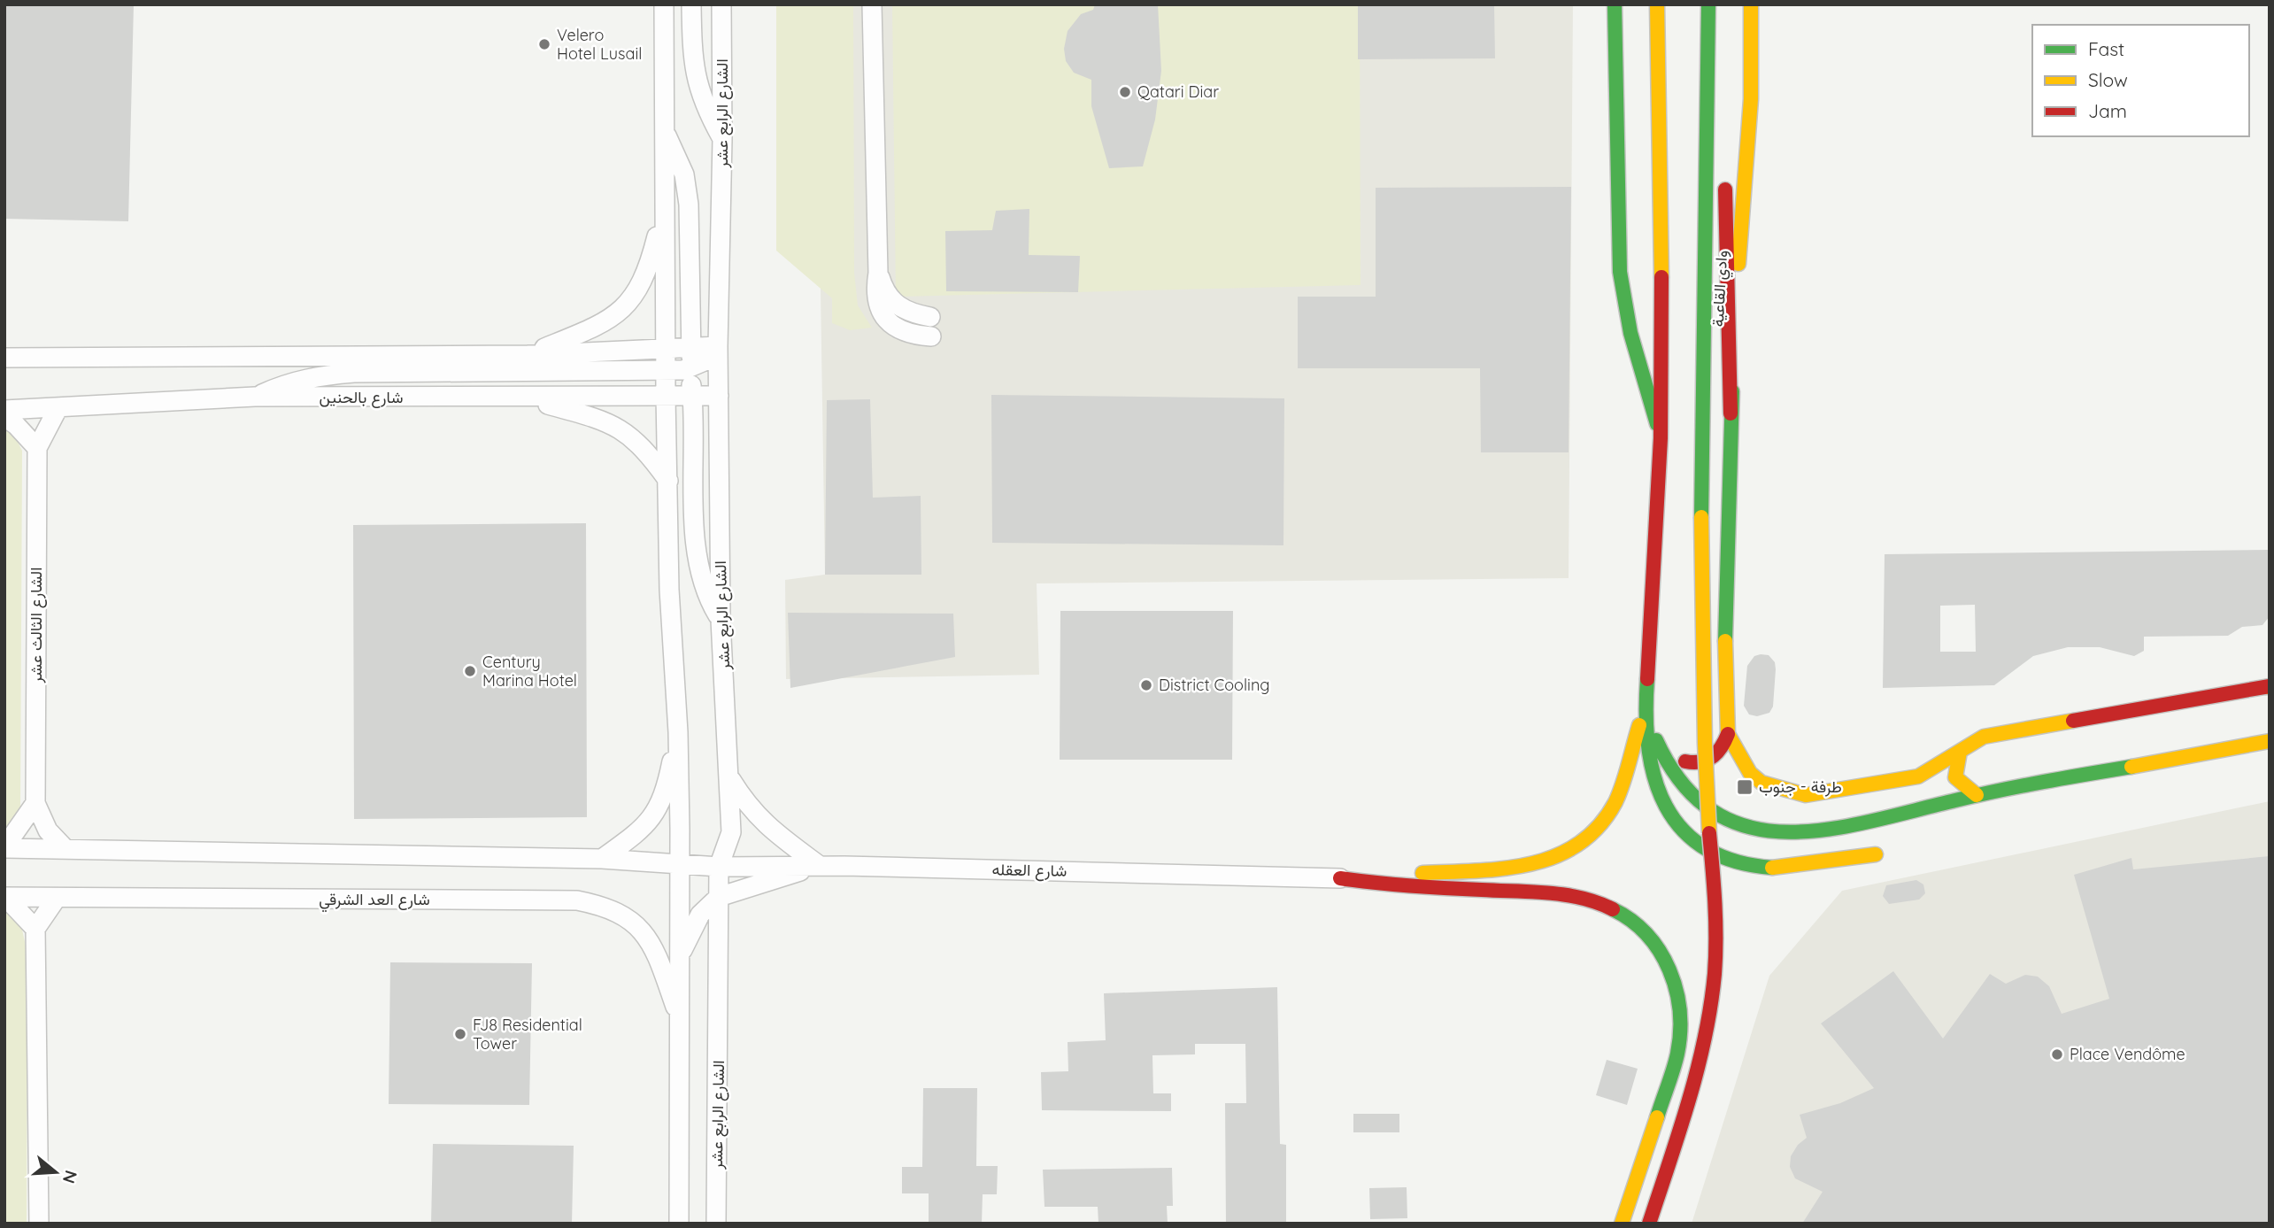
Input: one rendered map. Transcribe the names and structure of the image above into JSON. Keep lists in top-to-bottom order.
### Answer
{
  "streets": {
    "main road": ["وادي القاعية"],
    "street": [
      "الشارع الرابع عشر",
      "شارع بالحنين",
      "الشارع الثالث عشر",
      "شارع العقله",
      "شارع العد الشرقي"
    ]
  },
  "crossings": [
    ["الشارع الرابع عشر", "شارع بالحنين"],
    ["الشارع الرابع عشر", "شارع العقله"],
    ["شارع بالحنين", "الشارع الثالث عشر"]
  ],
  "places": {
    "other": [
      "Velero Hotel Lusail",
      "Qatari Diar",
      "Century Marina Hotel",
      "District Cooling",
      "FJ8 Residential Tower",
      "Place Vendôme"
    ],
    "transit": ["طرفة - جنوب"]
  },
  "legend": ["Fast", "Slow", "Jam"],
  "north": "right"
}
